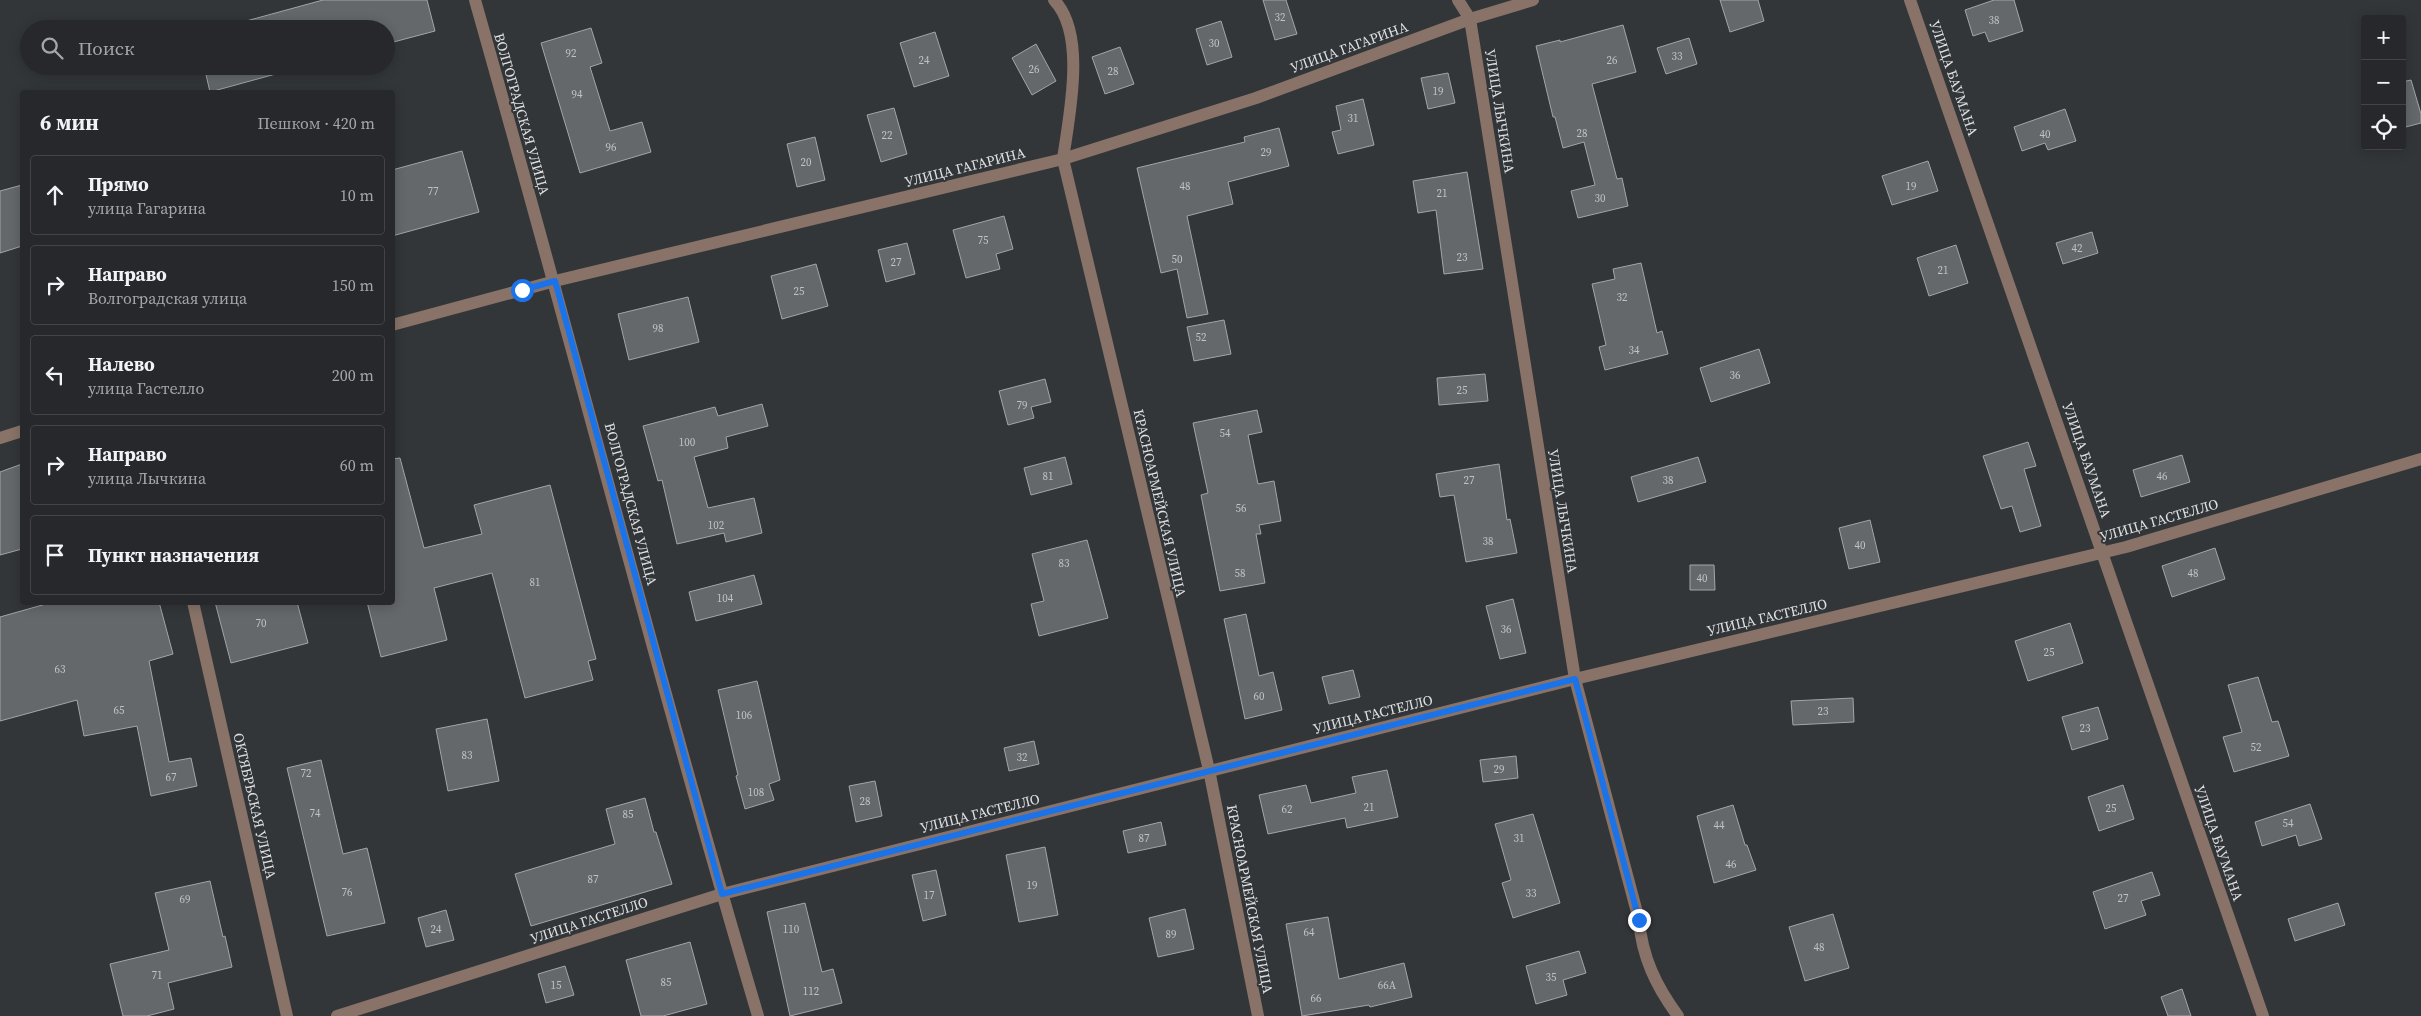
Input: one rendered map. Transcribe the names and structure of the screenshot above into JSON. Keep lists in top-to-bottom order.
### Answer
{
  "streets": {
    "street": [
      "УЛИЦА ГАГАРИНА",
      "УЛИЦА БАУМАНА",
      "УЛИЦА ЛЫЧКИНА",
      "ВОЛГОГРАДСКАЯ УЛИЦА",
      "КРАСНОАРМЕЙСКАЯ УЛИЦА",
      "УЛИЦА ГАСТЕЛЛО",
      "ОКТЯБРЬСКАЯ УЛИЦА"
    ]
  },
  "crossings": [
    ["УЛИЦА ГАГАРИНА", "УЛИЦА ЛЫЧКИНА"],
    ["УЛИЦА ГАГАРИНА", "ВОЛГОГРАДСКАЯ УЛИЦА"],
    ["УЛИЦА ГАГАРИНА", "КРАСНОАРМЕЙСКАЯ УЛИЦА"],
    ["УЛИЦА БАУМАНА", "УЛИЦА ГАСТЕЛЛО"],
    ["УЛИЦА ЛЫЧКИНА", "УЛИЦА ГАСТЕЛЛО"],
    ["ВОЛГОГРАДСКАЯ УЛИЦА", "УЛИЦА ГАСТЕЛЛО"],
    ["КРАСНОАРМЕЙСКАЯ УЛИЦА", "УЛИЦА ГАСТЕЛЛО"]
  ],
  "house_numbers": [
    "32",
    "38",
    "30",
    "92",
    "33",
    "24",
    "26",
    "26",
    "28",
    "19",
    "94",
    "31",
    "28",
    "40",
    "22",
    "96",
    "29",
    "20",
    "48",
    "19",
    "77",
    "21",
    "30",
    "75",
    "42",
    "23",
    "50",
    "27",
    "21",
    "25",
    "32",
    "98",
    "52",
    "34",
    "36",
    "25",
    "79",
    "54",
    "100",
    "81",
    "46",
    "27",
    "38",
    "56",
    "102",
    "38",
    "40",
    "83",
    "58",
    "48",
    "40",
    "81",
    "104",
    "70",
    "36",
    "25",
    "63",
    "60",
    "65",
    "23",
    "106",
    "23",
    "52",
    "83",
    "32",
    "29",
    "72",
    "67",
    "108",
    "28",
    "21",
    "25",
    "62",
    "74",
    "85",
    "54",
    "44",
    "87",
    "31",
    "46",
    "87",
    "19",
    "76",
    "33",
    "17",
    "27",
    "69",
    "24",
    "110",
    "64",
    "89",
    "48",
    "71",
    "35",
    "85",
    "15",
    "66А",
    "112",
    "66"
  ],
  "page": {
    "map_buttons": ["+", "−"],
    "search": "Поиск",
    "heading": ["6 мин", "Пешком · 420 m"],
    "list": [
      ["Прямо", "улица Гагарина", "10 m"],
      ["Направо", "Волгоградская улица", "150 m"],
      ["Налево", "улица Гастелло", "200 m"],
      ["Направо", "улица Лычкина", "60 m"],
      "Пункт назначения"
    ]
  }
}
